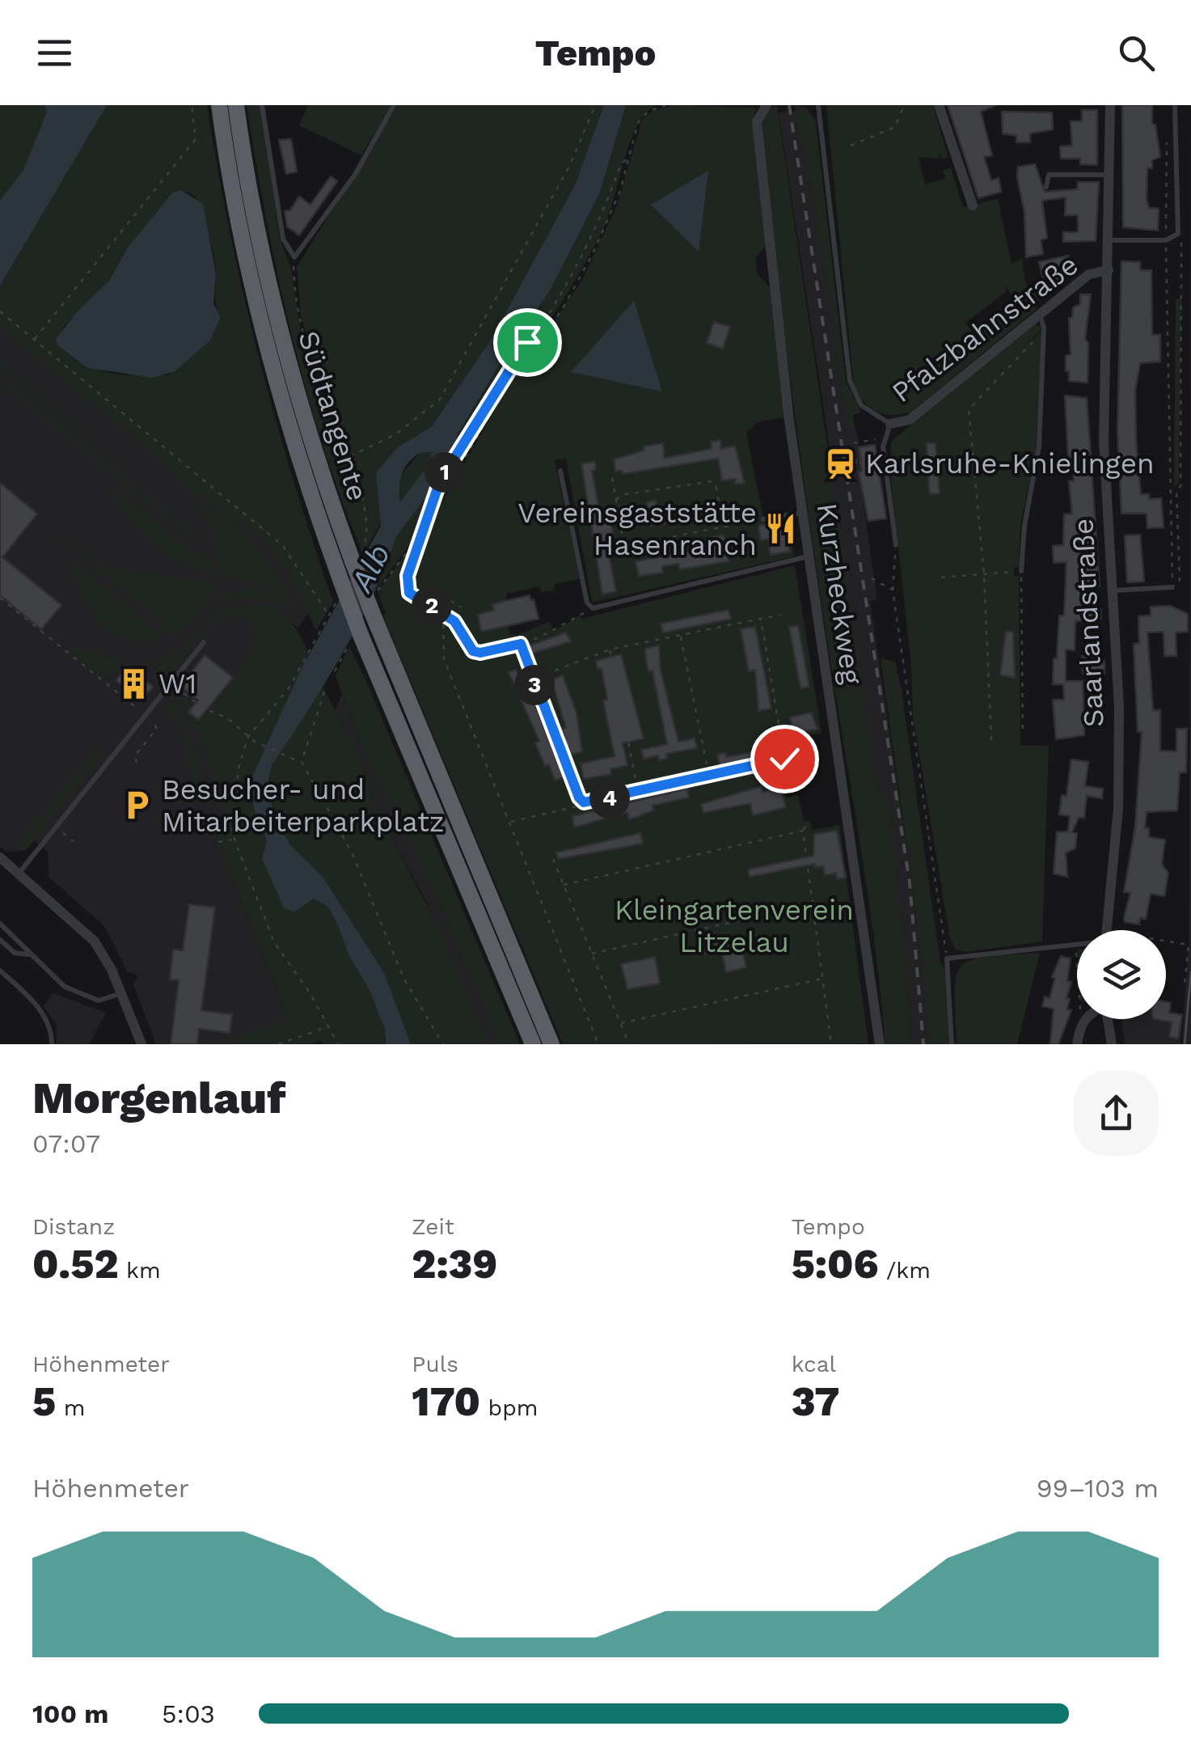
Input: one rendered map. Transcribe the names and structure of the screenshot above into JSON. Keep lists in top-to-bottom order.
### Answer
{
  "streets": {
    "highway": ["Südtangente"],
    "street": ["Pfalzbahnstraße", "Kurzheckweg", "Saarlandstraße"]
  },
  "crossings": [
    ["Pfalzbahnstraße", "Saarlandstraße"]
  ],
  "water": ["Alb"],
  "parks": ["Kleingartenverein Litzelau"],
  "places": {
    "station": ["Karlsruhe-Knielingen"],
    "restaurant": ["Vereinsgaststätte Hasenranch"],
    "building": ["W1"],
    "parking": ["Besucher- und Mitarbeiterparkplatz"]
  },
  "page": {
    "header": "Tempo",
    "pins": [
      "1",
      "2",
      "3",
      "4"
    ],
    "heading": ["Morgenlauf", "07:07"],
    "stats": [
      ["Distanz", "0.52 km"],
      ["Zeit", "2:39"],
      ["Tempo", "5:06 /km"],
      ["Höhenmeter", "5 m"],
      ["Puls", "170 bpm"],
      ["kcal", "37"]
    ],
    "chart": ["Höhenmeter", "99–103 m"],
    "list": [
      {
        "name": "100 m",
        "note": "5:03"
      }
    ]
  }
}
